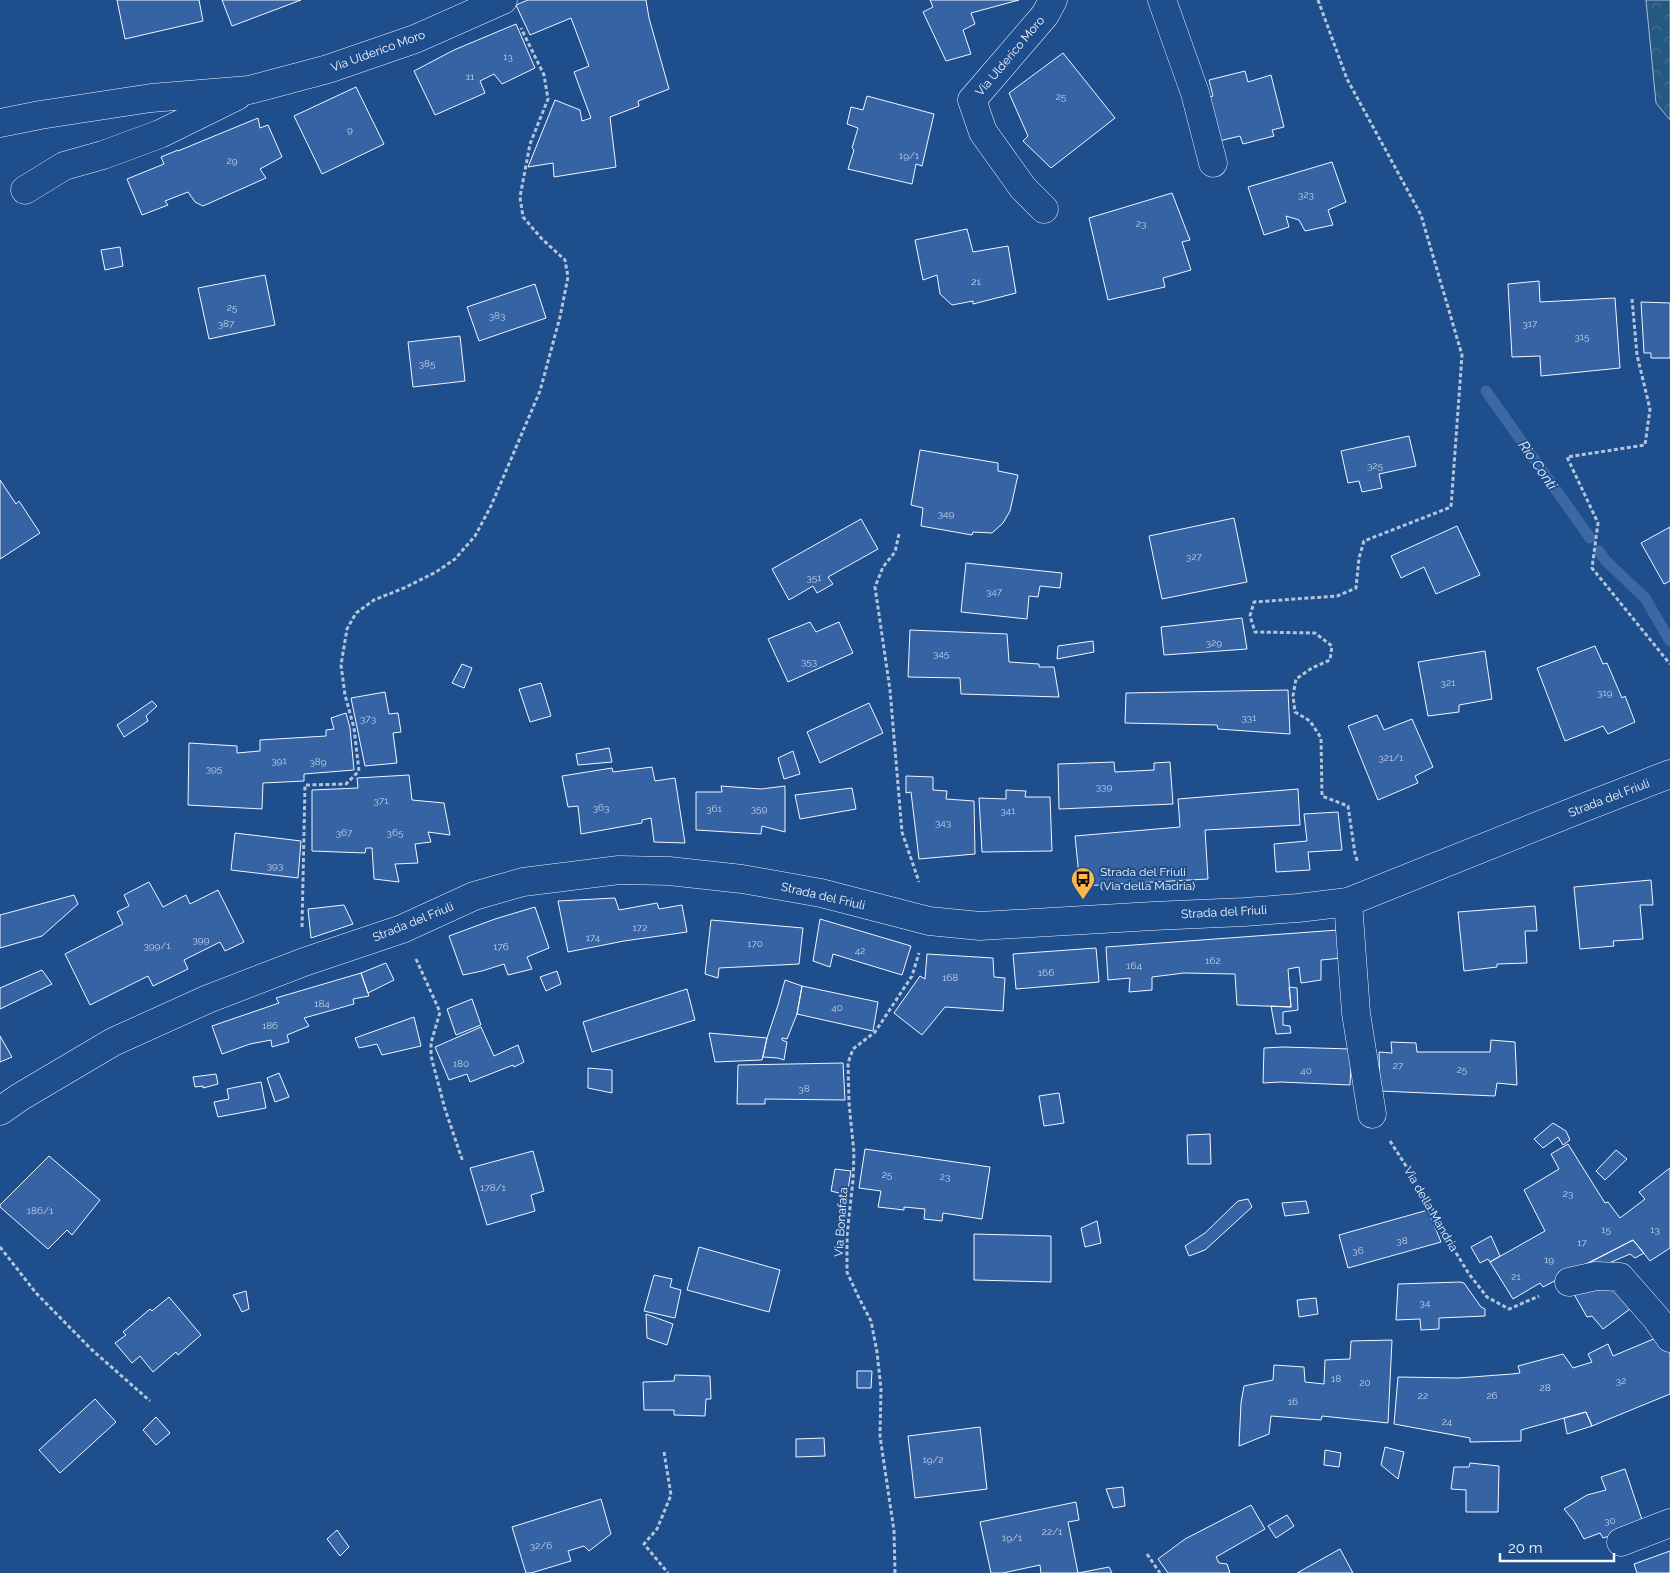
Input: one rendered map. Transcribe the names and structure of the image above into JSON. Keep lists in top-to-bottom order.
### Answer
{
  "streets": {
    "main road": ["Via Ulderico Moro", "Strada del Friuli"],
    "path": ["Via della Mandria", "Via Bonafata"]
  },
  "crossings": [
    ["Strada del Friuli", "Via Bonafata"]
  ],
  "water": ["Rio Conti"],
  "places": {
    "bus stop": ["Strada del Friuli (Via della Madria)"]
  },
  "house_numbers": [
    "13",
    "11",
    "25",
    "9",
    "19/1",
    "29",
    "323",
    "23",
    "21",
    "25",
    "383",
    "387",
    "317",
    "315",
    "385",
    "325",
    "349",
    "327",
    "351",
    "347",
    "329",
    "345",
    "353",
    "321",
    "319",
    "331",
    "373",
    "321/1",
    "391",
    "389",
    "395",
    "339",
    "371",
    "363",
    "361",
    "359",
    "341",
    "343",
    "367",
    "365",
    "393",
    "172",
    "174",
    "399",
    "170",
    "399/1",
    "176",
    "42",
    "162",
    "164",
    "166",
    "168",
    "184",
    "40",
    "186",
    "180",
    "27",
    "25",
    "40",
    "38",
    "25",
    "23",
    "178/1",
    "23",
    "186/1",
    "15",
    "13",
    "38",
    "17",
    "36",
    "19",
    "21",
    "34",
    "18",
    "32",
    "20",
    "28",
    "22",
    "26",
    "16",
    "24",
    "19/2",
    "30",
    "22/1",
    "19/1",
    "32/6"
  ],
  "scale_bar": "20 m"
}
